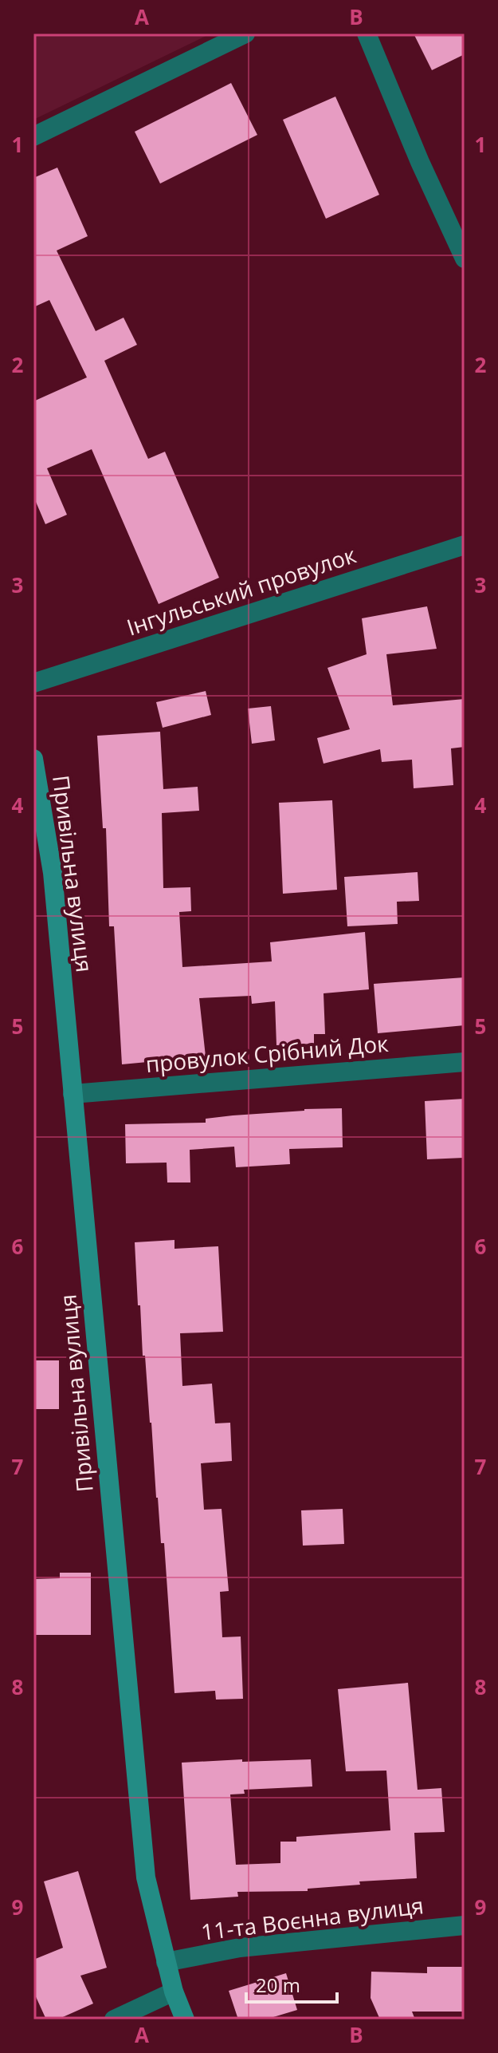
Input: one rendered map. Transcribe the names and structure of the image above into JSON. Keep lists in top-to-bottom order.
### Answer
{
  "streets": {
    "street": [
      "Інгульський провулок",
      "Привільна вулиця",
      "провулок Срібний Док",
      "11-та Воєнна вулиця"
    ]
  },
  "crossings": [
    ["Привільна вулиця", "провулок Срібний Док"],
    ["Привільна вулиця", "11-та Воєнна вулиця"]
  ],
  "scale_bar": "20 m",
  "grid": {
    "columns": ["A", "B"],
    "rows": [
      "1",
      "2",
      "3",
      "4",
      "5",
      "6",
      "7",
      "8",
      "9"
    ]
  }
}
